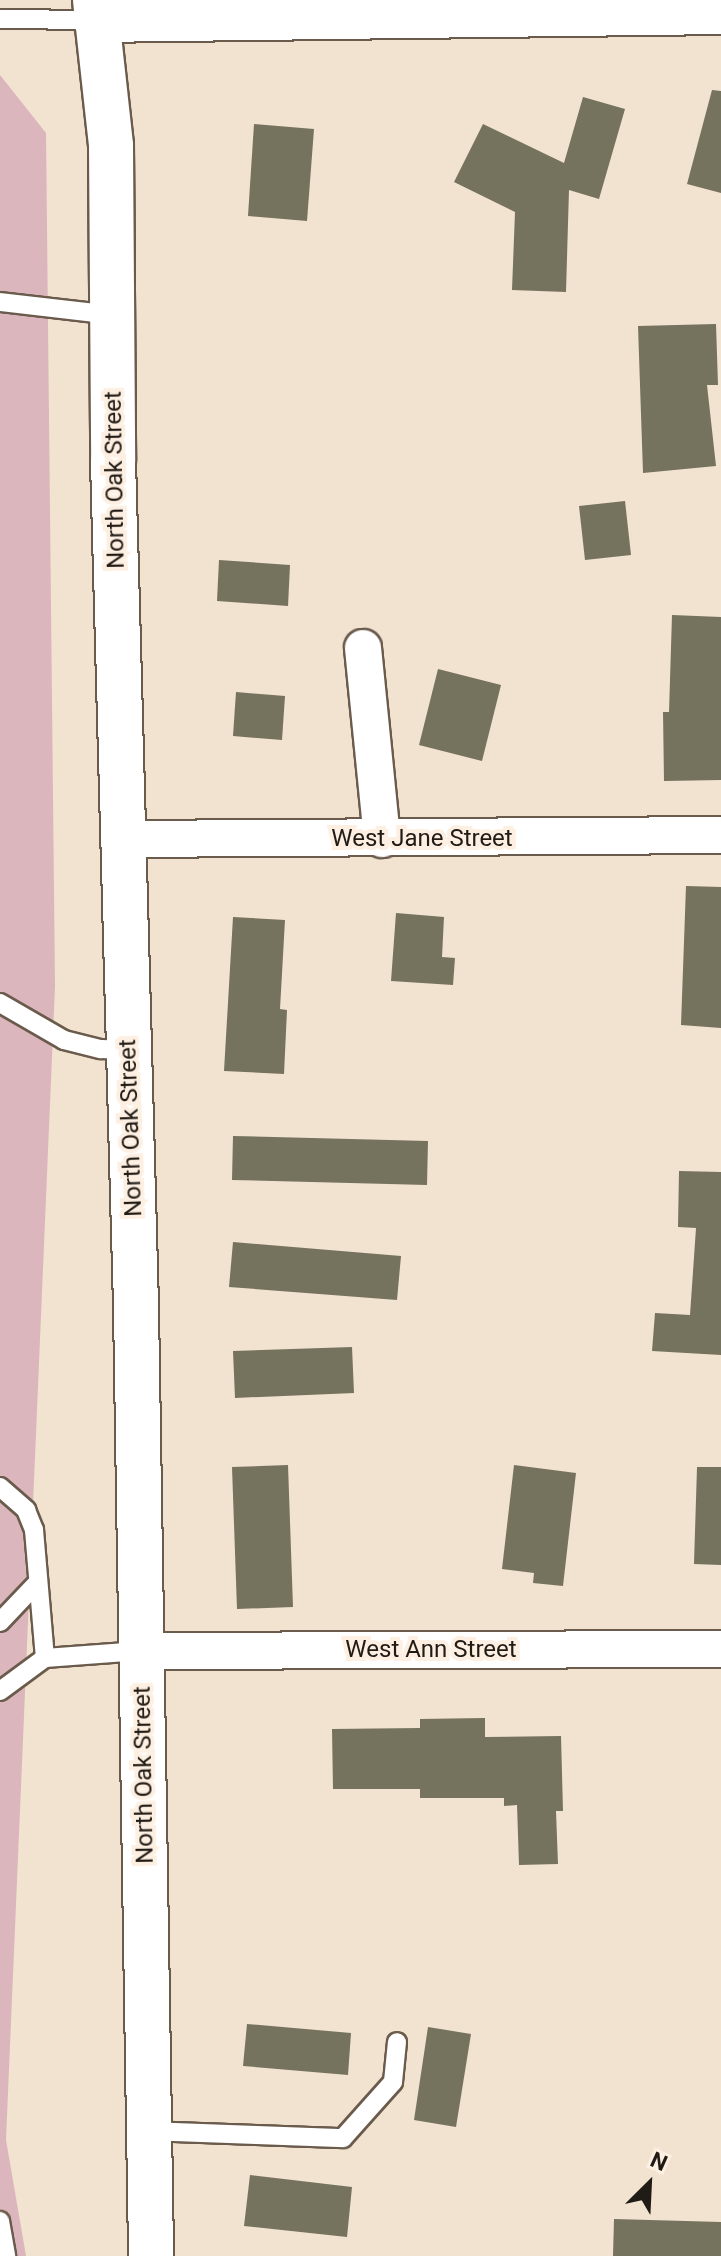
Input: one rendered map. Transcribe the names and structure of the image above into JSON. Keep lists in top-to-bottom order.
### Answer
{
  "streets": {
    "main road": ["North Oak Street"],
    "street": ["West Jane Street", "West Ann Street"]
  },
  "crossings": [
    ["North Oak Street", "West Jane Street"],
    ["North Oak Street", "West Ann Street"]
  ],
  "north": "top right"
}
